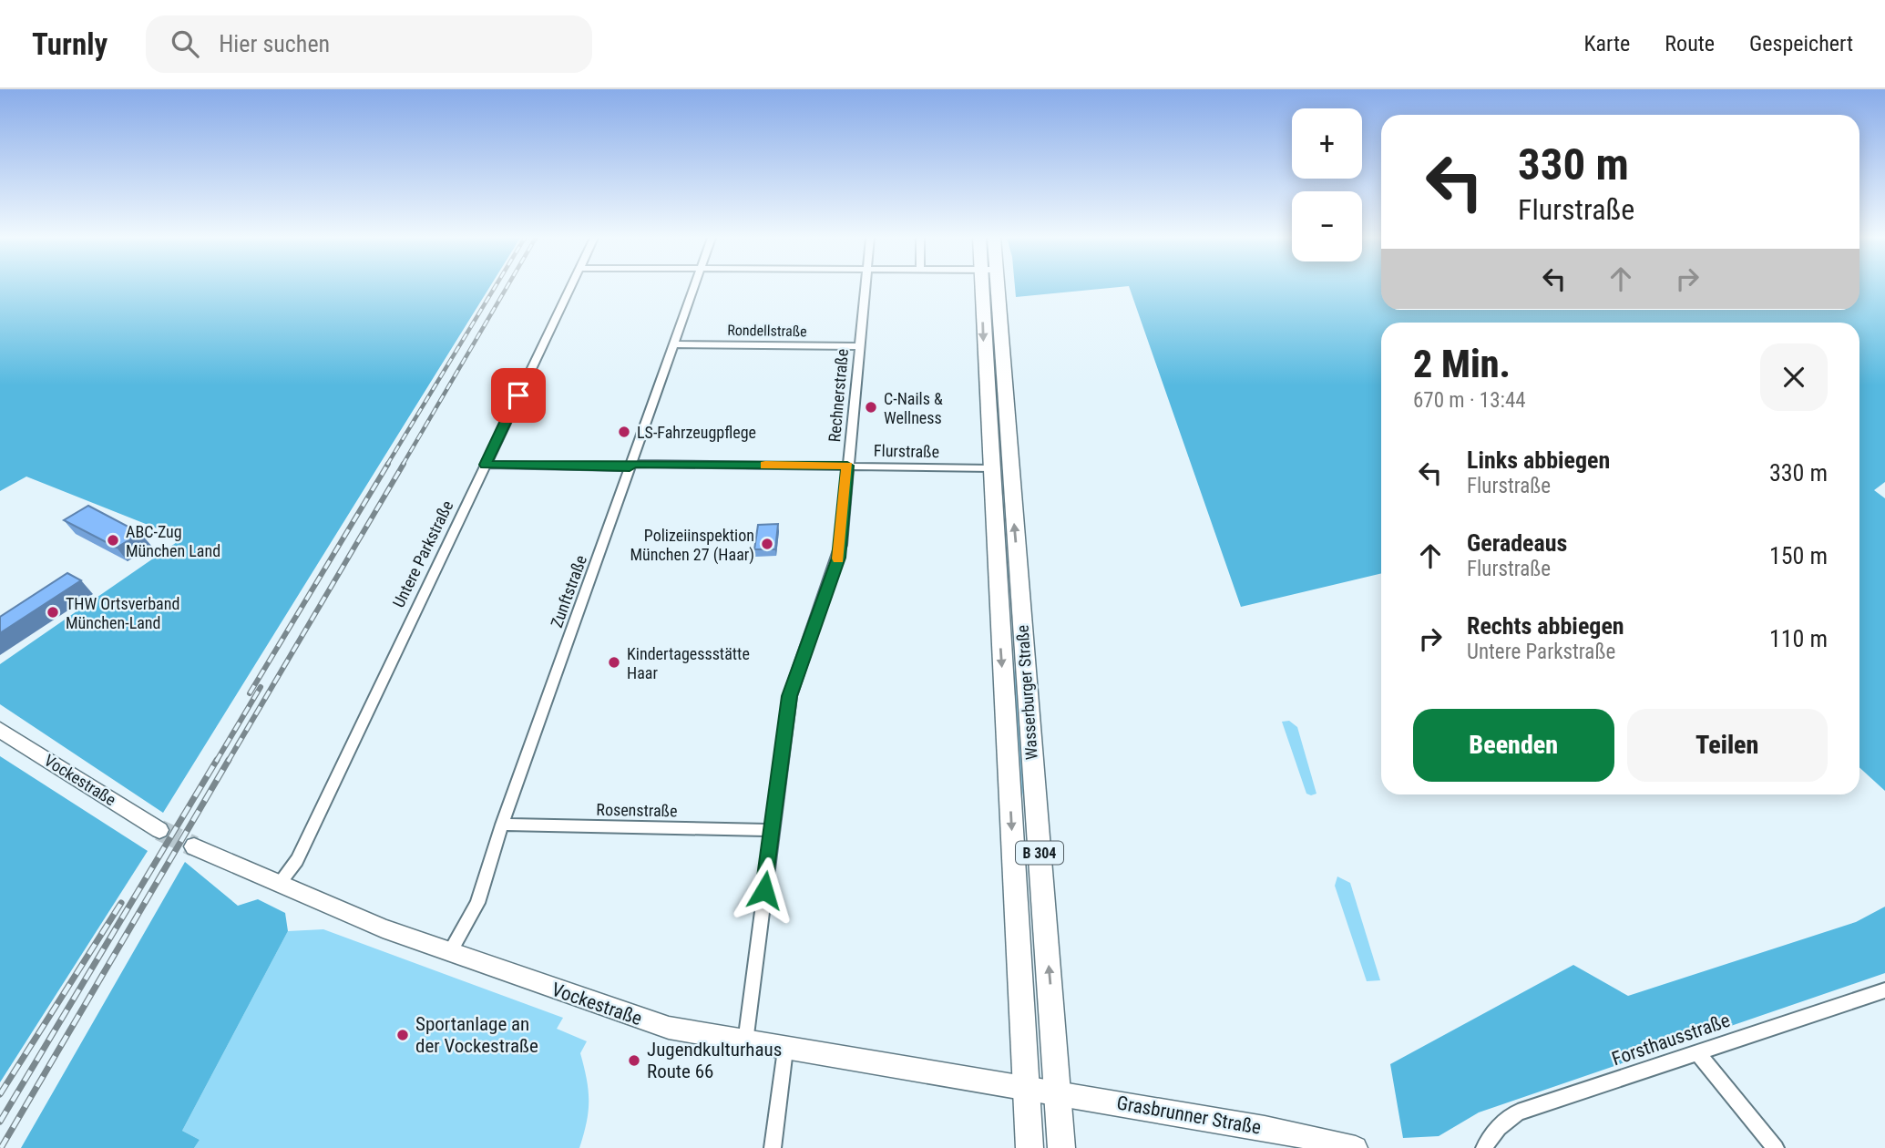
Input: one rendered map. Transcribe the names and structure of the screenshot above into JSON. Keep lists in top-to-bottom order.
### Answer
{
  "streets": {
    "main road": [
      "Wasserburger Straße",
      "Vockestraße",
      "B 304",
      "Grasbrunner Straße"
    ],
    "street": [
      "Rondellstraße",
      "Rechnerstraße",
      "Flurstraße",
      "Untere Parkstraße",
      "Zunftstraße",
      "Rosenstraße",
      "Forsthausstraße"
    ]
  },
  "crossings": [
    ["Rondellstraße", "Rechnerstraße"],
    ["Rondellstraße", "Zunftstraße"],
    ["Rechnerstraße", "Flurstraße"],
    ["Rechnerstraße", "Vockestraße"],
    ["Rechnerstraße", "Rosenstraße"],
    ["Flurstraße", "Untere Parkstraße"],
    ["Flurstraße", "Zunftstraße"],
    ["Flurstraße", "Wasserburger Straße"],
    ["Untere Parkstraße", "Vockestraße"],
    ["Zunftstraße", "Vockestraße"],
    ["Zunftstraße", "Rosenstraße"],
    ["Wasserburger Straße", "Vockestraße"],
    ["Wasserburger Straße", "Grasbrunner Straße"],
    ["Vockestraße", "Grasbrunner Straße"]
  ],
  "places": [
    "C-Nails & Wellness",
    "LS-Fahrzeugpflege",
    "ABC-Zug München Land",
    "Polizeiinspektion München 27 (Haar)",
    "THW Ortsverband München-Land",
    "Kindertagessstätte Haar",
    "Sportanlage an der Vockestraße",
    "Jugendkulturhaus Route 66"
  ],
  "page": {
    "header": "Turnly",
    "search": "Hier suchen",
    "nav": ["Karte", "Route", "Gespeichert"],
    "map_buttons": ["+", "−"],
    "turn": ["330 m", "Flurstraße"],
    "heading": ["2 Min.", "670 m · 13:44"],
    "list": [
      {
        "name": "Links abbiegen",
        "note": "Flurstraße",
        "value": "330 m"
      },
      {
        "name": "Geradeaus",
        "note": "Flurstraße",
        "value": "150 m"
      },
      {
        "name": "Rechts abbiegen",
        "note": "Untere Parkstraße",
        "value": "110 m"
      }
    ],
    "buttons": ["Beenden", "Teilen"]
  }
}
